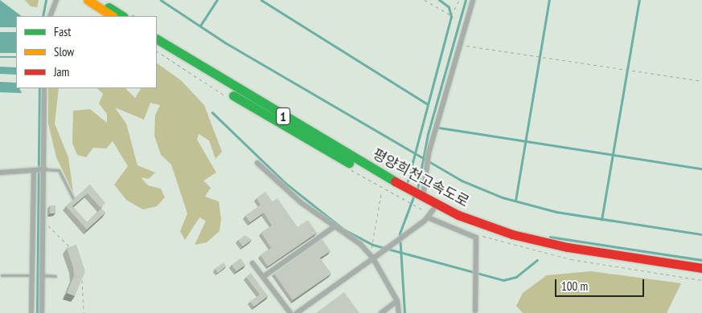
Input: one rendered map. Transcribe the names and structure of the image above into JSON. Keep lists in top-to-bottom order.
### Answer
{
  "streets": {
    "highway": ["1", "평양희천고속도로"]
  },
  "legend": ["Fast", "Slow", "Jam"],
  "scale_bar": "100 m"
}
